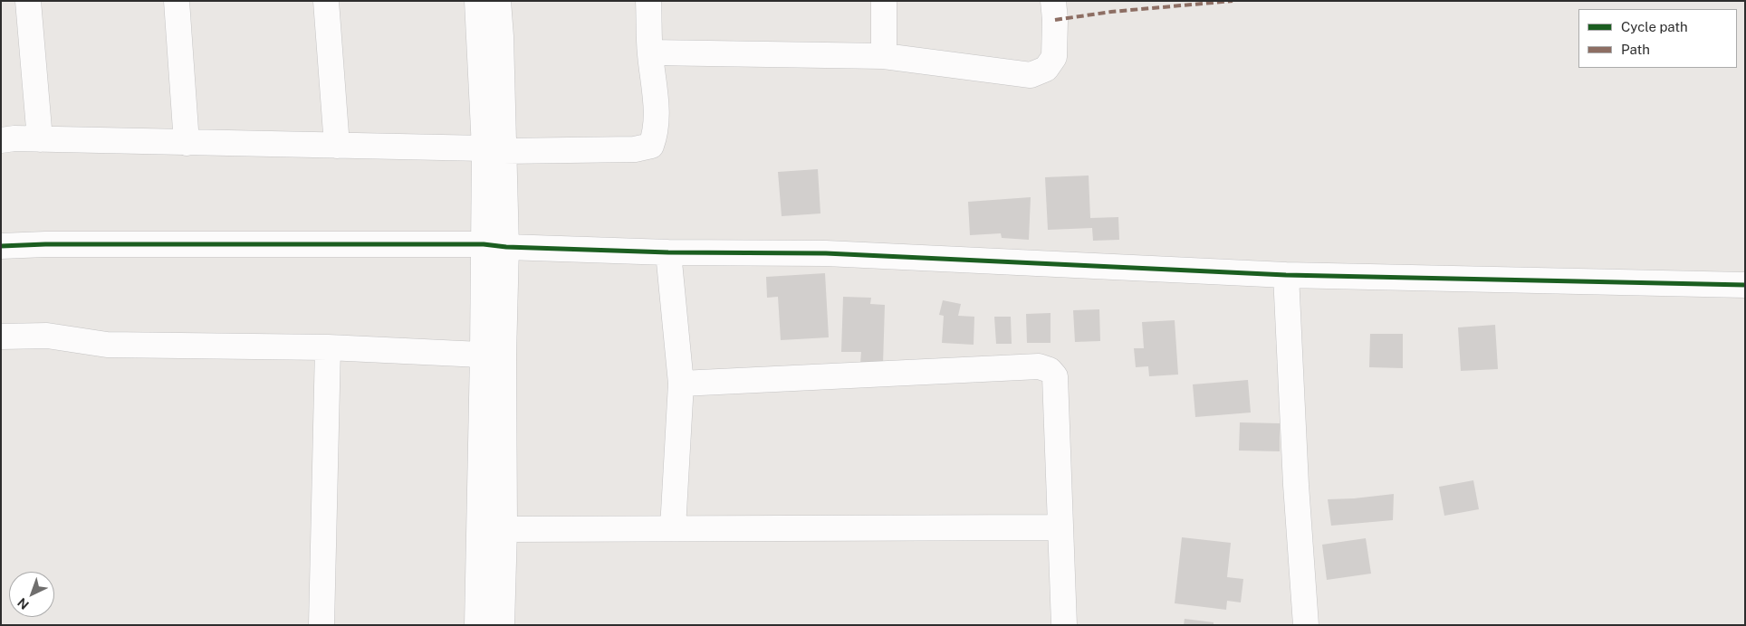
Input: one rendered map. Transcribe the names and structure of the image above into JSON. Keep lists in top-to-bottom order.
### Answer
{
  "legend": ["Cycle path", "Path"],
  "north": "bottom left"
}
